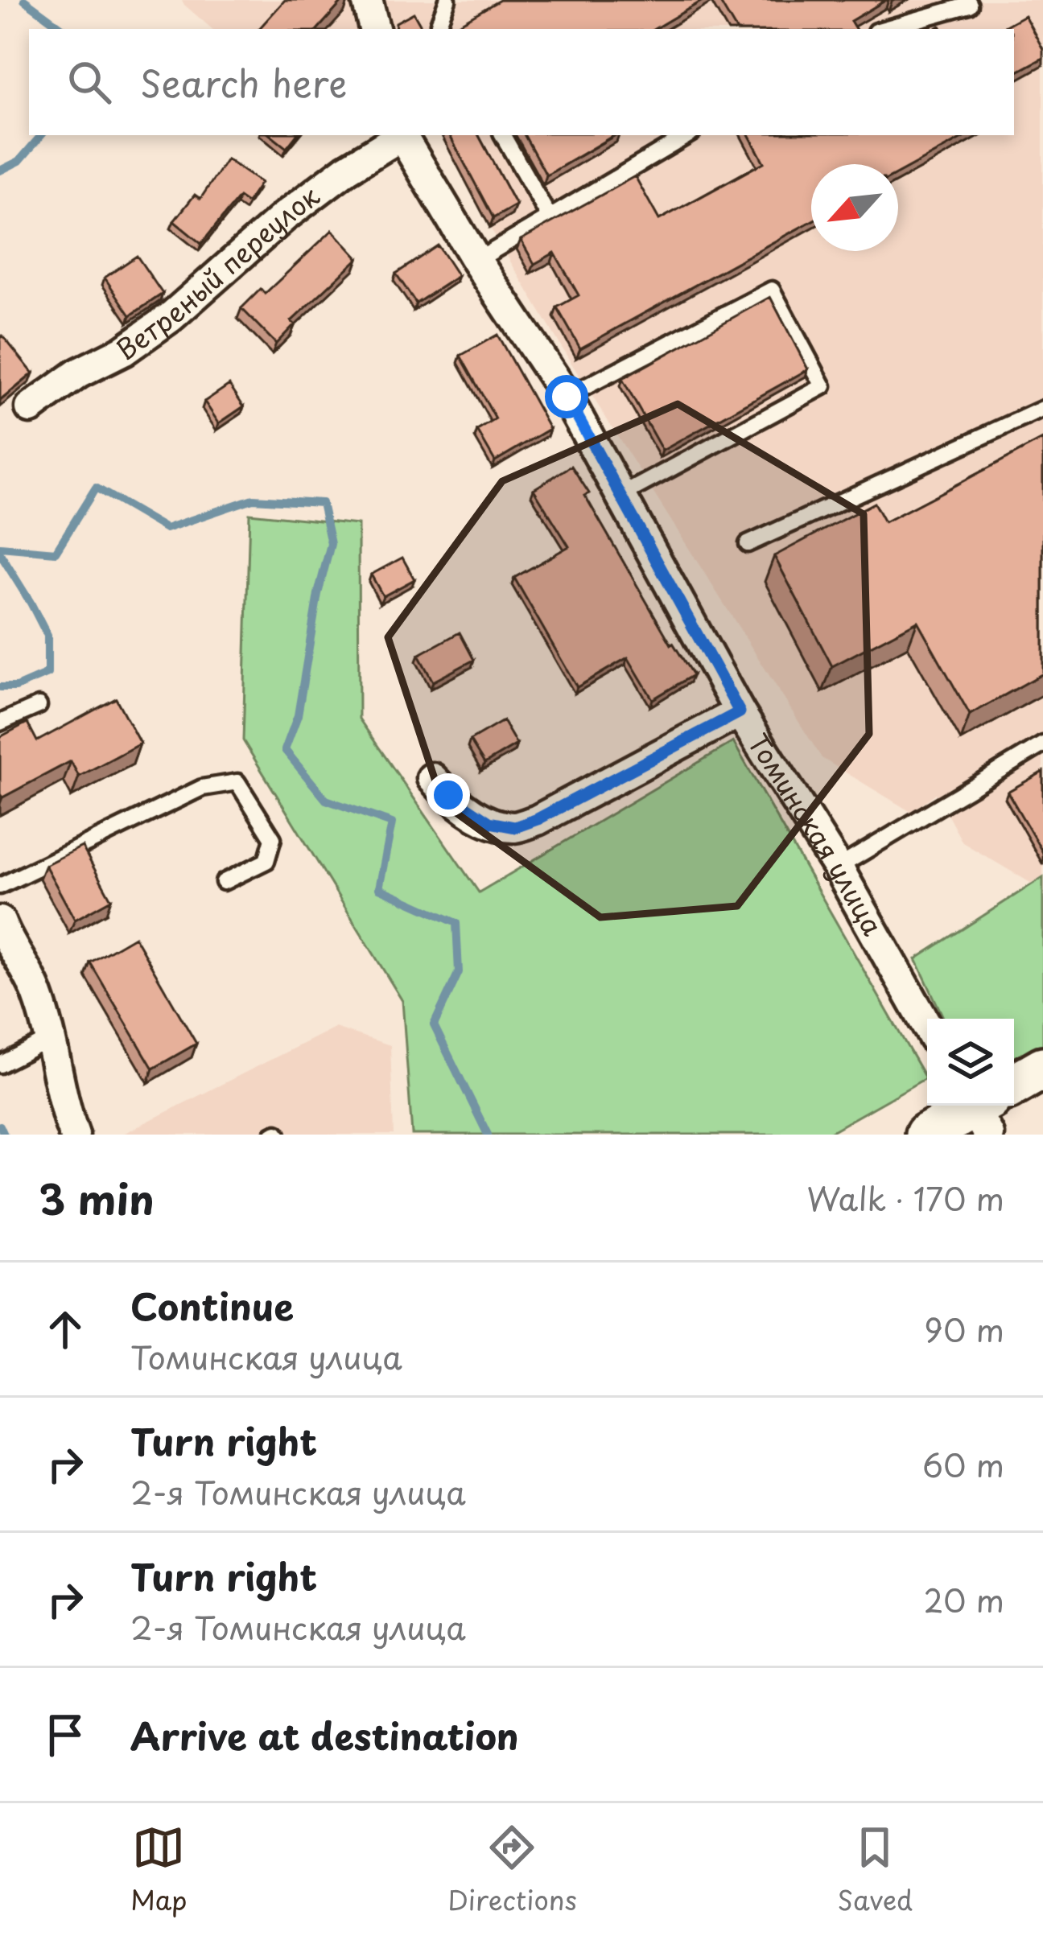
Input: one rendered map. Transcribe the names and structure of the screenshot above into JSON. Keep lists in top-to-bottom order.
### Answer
{
  "streets": {
    "street": ["Ветреный переулок", "Томинская улица"]
  },
  "north": "bottom left",
  "page": {
    "search": "Search here",
    "heading": ["3 min", "Walk · 170 m"],
    "list": [
      ["Continue", "Томинская улица", "90 m"],
      ["Turn right", "2-я Томинская улица", "60 m"],
      ["Turn right", "2-я Томинская улица", "20 m"],
      "Arrive at destination"
    ],
    "nav": ["Map", "Directions", "Saved"]
  }
}
